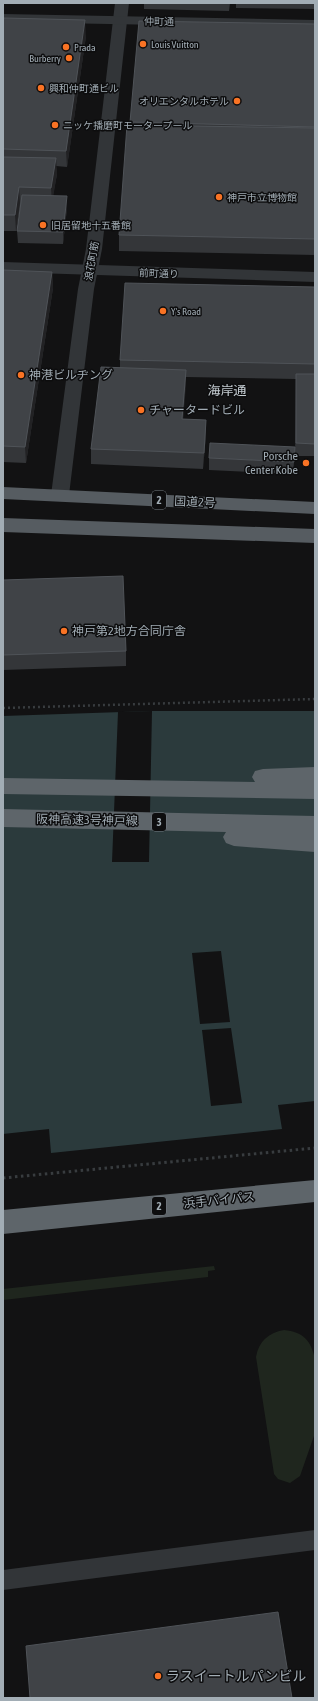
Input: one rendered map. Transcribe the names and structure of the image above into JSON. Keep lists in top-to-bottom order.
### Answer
{
  "streets": {
    "highway": [
      "2",
      "国道2号",
      "阪神高速3号神戸線",
      "3",
      "浜手バイパス"
    ],
    "street": ["仲町通", "浪花町筋", "前町通り"]
  },
  "crossings": [
    ["仲町通", "浪花町筋"],
    ["浪花町筋", "前町通り"],
    ["浪花町筋", "国道2号"],
    ["阪神高速3号神戸線", "3"]
  ],
  "districts": ["海岸通"],
  "places": [
    "Louis Vuitton",
    "Prada",
    "Burberry",
    "興和仲町通ビル",
    "オリエンタルホテル",
    "ニッケ播磨町モータープール",
    "神戸市立博物館",
    "旧居留地十五番館",
    "Y's Road",
    "神港ビルヂング",
    "チャータードビル",
    "Porsche Center Kobe",
    "神戸第2地方合同庁舎",
    "ラスイートルパンビル"
  ]
}
